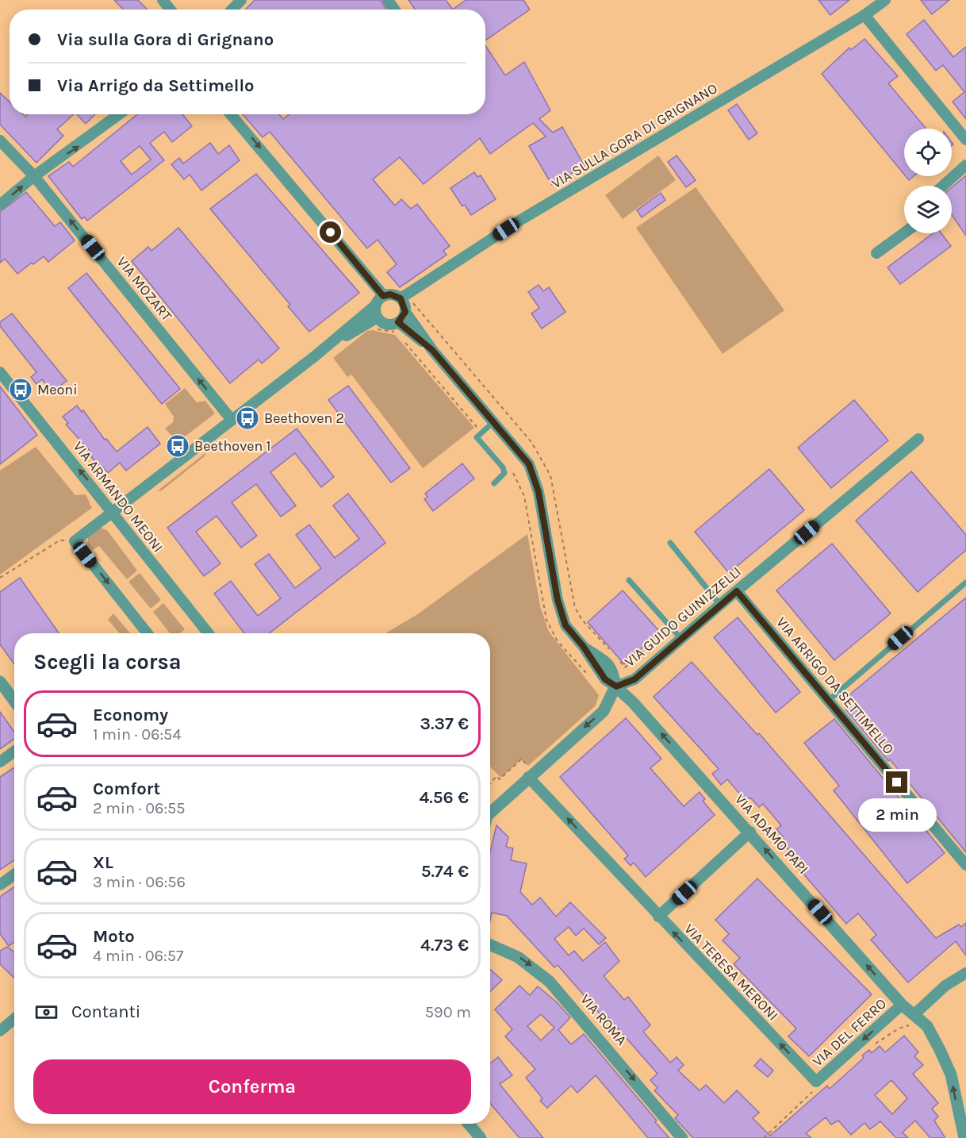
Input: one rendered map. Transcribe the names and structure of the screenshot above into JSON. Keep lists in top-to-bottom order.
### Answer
{
  "streets": {
    "street": [
      "VIA SULLA GORA DI GRIGNANO",
      "VIA MOZART",
      "VIA ARMANDO MEONI",
      "VIA GUIDO GUINIZZELLI",
      "VIA ARRIGO DA SETTIMELLO",
      "VIA ADAMO PAPI",
      "VIA TERESA MERONI",
      "VIA ROMA",
      "VIA DEL FERRO"
    ]
  },
  "crossings": [
    ["VIA GUIDO GUINIZZELLI", "VIA ARRIGO DA SETTIMELLO"],
    ["VIA GUIDO GUINIZZELLI", "VIA ADAMO PAPI"],
    ["VIA ADAMO PAPI", "VIA DEL FERRO"],
    ["VIA TERESA MERONI", "VIA DEL FERRO"]
  ],
  "one_way": [
    "VIA MOZART",
    "VIA ARMANDO MEONI",
    "VIA ADAMO PAPI",
    "VIA TERESA MERONI",
    "VIA ROMA",
    "VIA DEL FERRO"
  ],
  "places": {
    "bus stop": ["Meoni", "Beethoven 2", "Beethoven 1"]
  },
  "page": {
    "banner": ["Via sulla Gora di Grignano", "Via Arrigo da Settimello"],
    "heading": "Scegli la corsa",
    "list": [
      {
        "name": "Economy",
        "note": "1 min · 06:54",
        "value": "3.37 €"
      },
      {
        "name": "Comfort",
        "note": "2 min · 06:55",
        "value": "4.56 €"
      },
      {
        "name": "XL",
        "note": "3 min · 06:56",
        "value": "5.74 €"
      },
      {
        "name": "Moto",
        "note": "4 min · 06:57",
        "value": "4.73 €"
      }
    ],
    "bubble": "2 min",
    "pay": ["Contanti", "590 m"],
    "buttons": "Conferma"
  }
}
